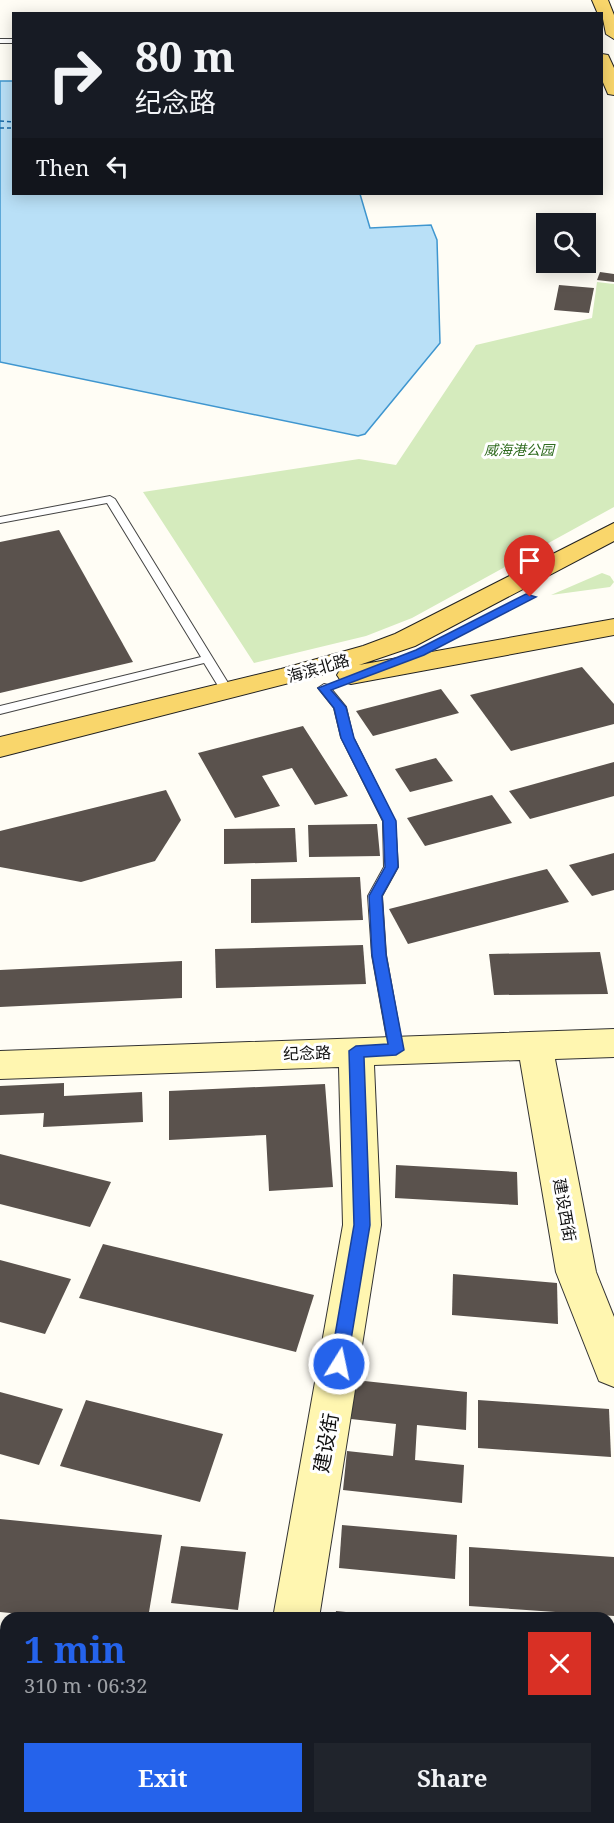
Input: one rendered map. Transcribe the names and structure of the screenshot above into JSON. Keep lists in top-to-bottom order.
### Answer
{
  "streets": {
    "main road": ["海滨北路"],
    "street": ["纪念路", "建设西街", "建设街"]
  },
  "crossings": [
    ["纪念路", "建设西街"],
    ["纪念路", "建设街"]
  ],
  "parks": ["威海港公园"],
  "page": {
    "turn": ["80 m", "纪念路"],
    "then": "Then",
    "heading": ["1 min", "310 m · 06:32"],
    "buttons": ["Exit", "Share"]
  }
}
